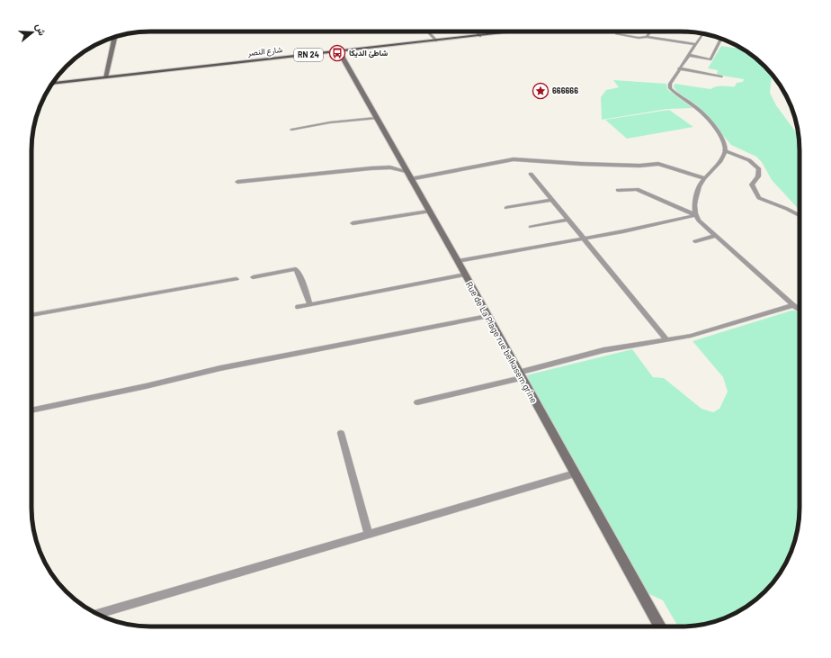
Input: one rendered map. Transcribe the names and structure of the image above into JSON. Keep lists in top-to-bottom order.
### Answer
{
  "streets": {
    "main road": ["شارع النصر", "RN 24"],
    "street": ["Rue de La Plage rue belkasem grine"]
  },
  "crossings": [
    ["شارع النصر", "Rue de La Plage rue belkasem grine"]
  ],
  "places": {
    "bus stop": ["شاطئ الديكا"],
    "place": ["666666"]
  },
  "north": "right"
}
